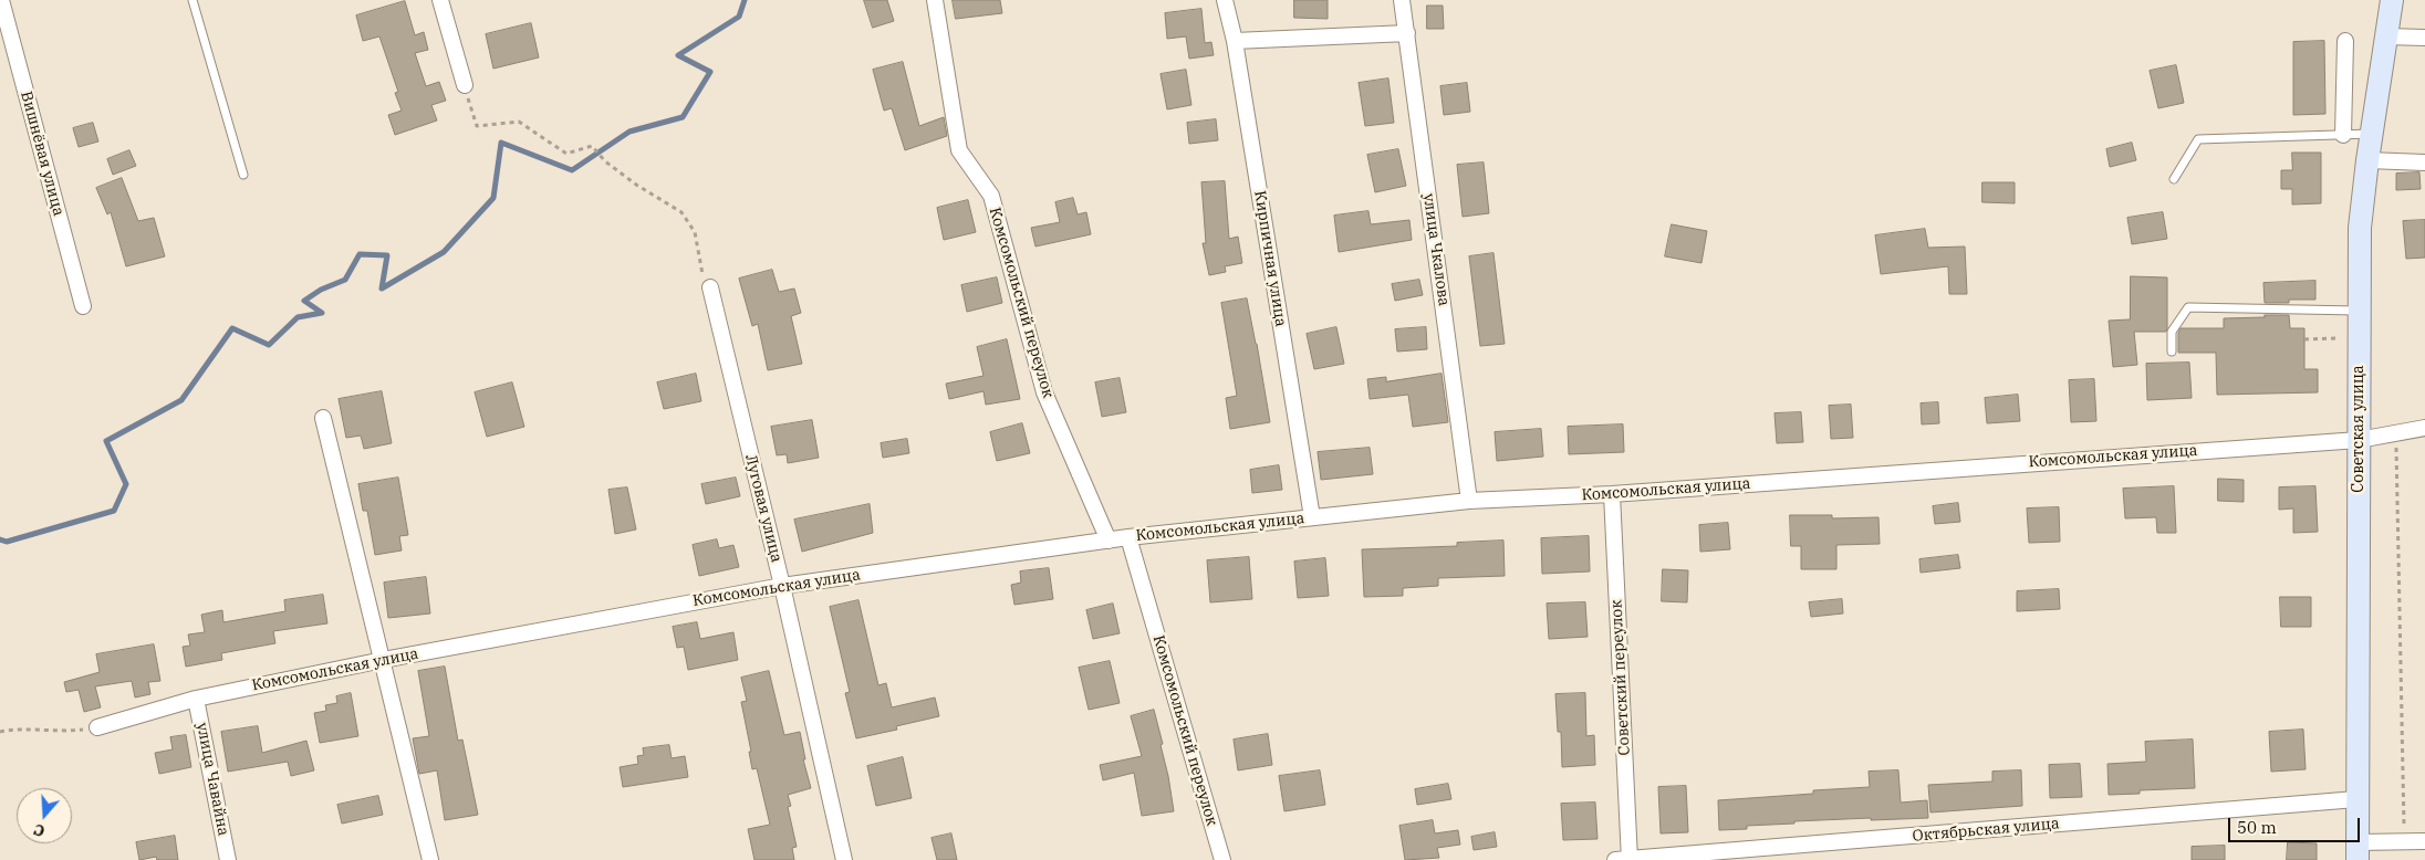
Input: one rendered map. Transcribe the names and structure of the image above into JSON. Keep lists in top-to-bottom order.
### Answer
{
  "streets": {
    "main road": ["Советская улица"],
    "street": [
      "Вишнёвая улица",
      "улица Чкалова",
      "Кирпичная улица",
      "Комсомольский переулок",
      "Комсомольская улица",
      "Луговая улица",
      "Советский переулок",
      "улица Чавайна",
      "Октябрьская улица"
    ]
  },
  "crossings": [
    ["улица Чкалова", "Комсомольская улица"],
    ["Кирпичная улица", "Комсомольская улица"],
    ["Комсомольский переулок", "Комсомольская улица"],
    ["Советская улица", "Комсомольская улица"],
    ["Советская улица", "Октябрьская улица"],
    ["Комсомольская улица", "Луговая улица"],
    ["Комсомольская улица", "Советский переулок"],
    ["Комсомольская улица", "улица Чавайна"],
    ["Советский переулок", "Октябрьская улица"]
  ],
  "scale_bar": "50 m",
  "north": "bottom"
}
